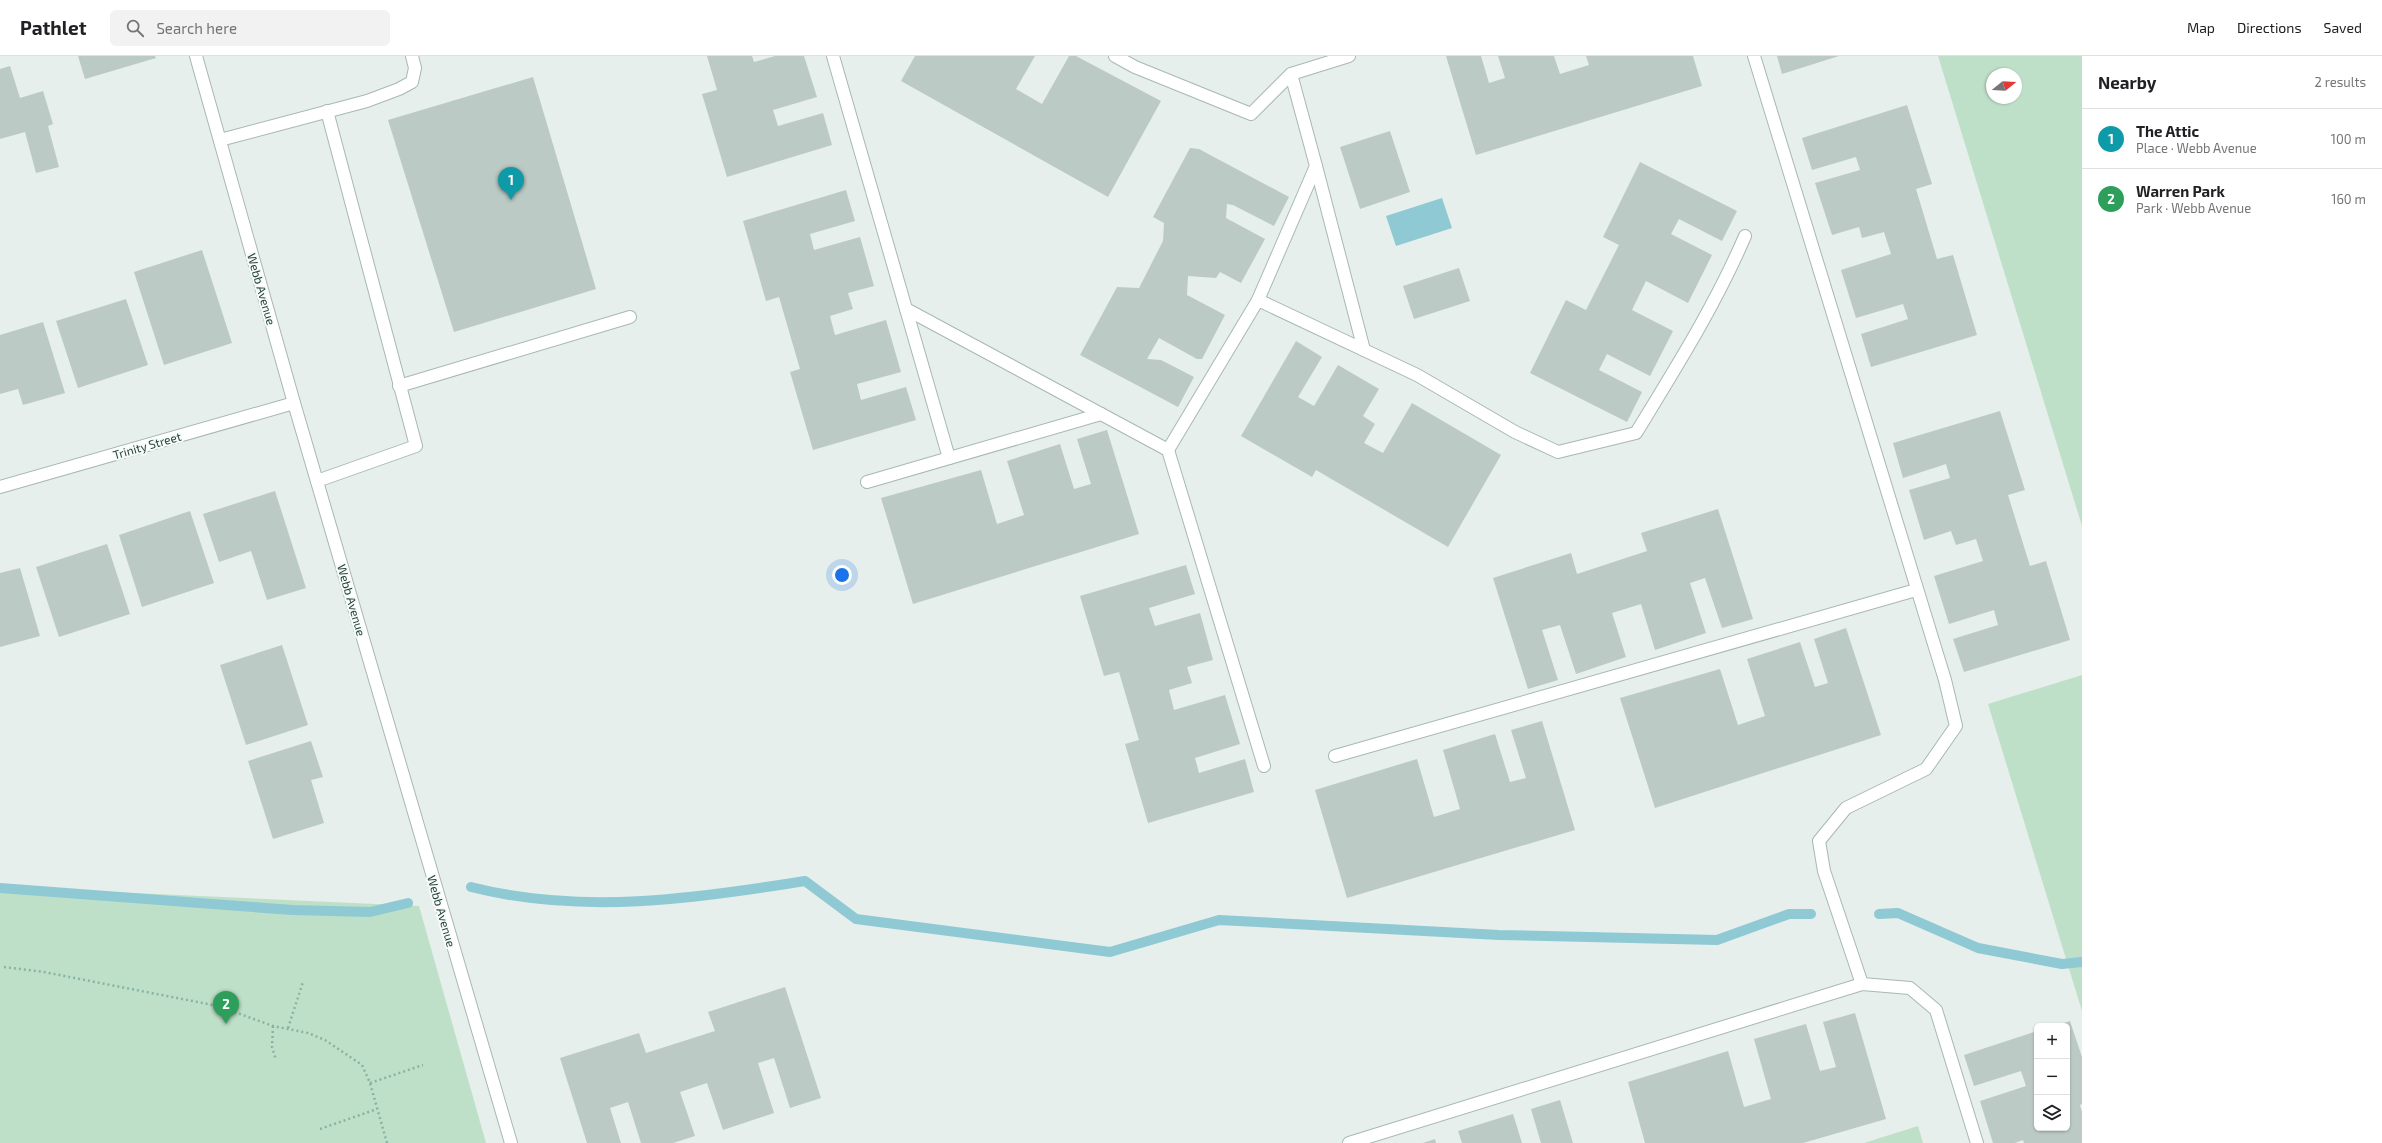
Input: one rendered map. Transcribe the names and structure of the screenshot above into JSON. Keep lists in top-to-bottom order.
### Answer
{
  "streets": {
    "street": ["Webb Avenue", "Trinity Street"]
  },
  "crossings": [
    ["Webb Avenue", "Trinity Street"]
  ],
  "north": "right",
  "page": {
    "header": "Pathlet",
    "search": "Search here",
    "nav": ["Map", "Directions", "Saved"],
    "heading": ["Nearby", "2 results"],
    "list": [
      {
        "mark": "1",
        "name": "The Attic",
        "note": "Place · Webb Avenue",
        "value": "100 m"
      },
      {
        "mark": "2",
        "name": "Warren Park",
        "note": "Park · Webb Avenue",
        "value": "160 m"
      }
    ],
    "pins": ["1", "2"],
    "map_buttons": ["+", "−"]
  }
}
